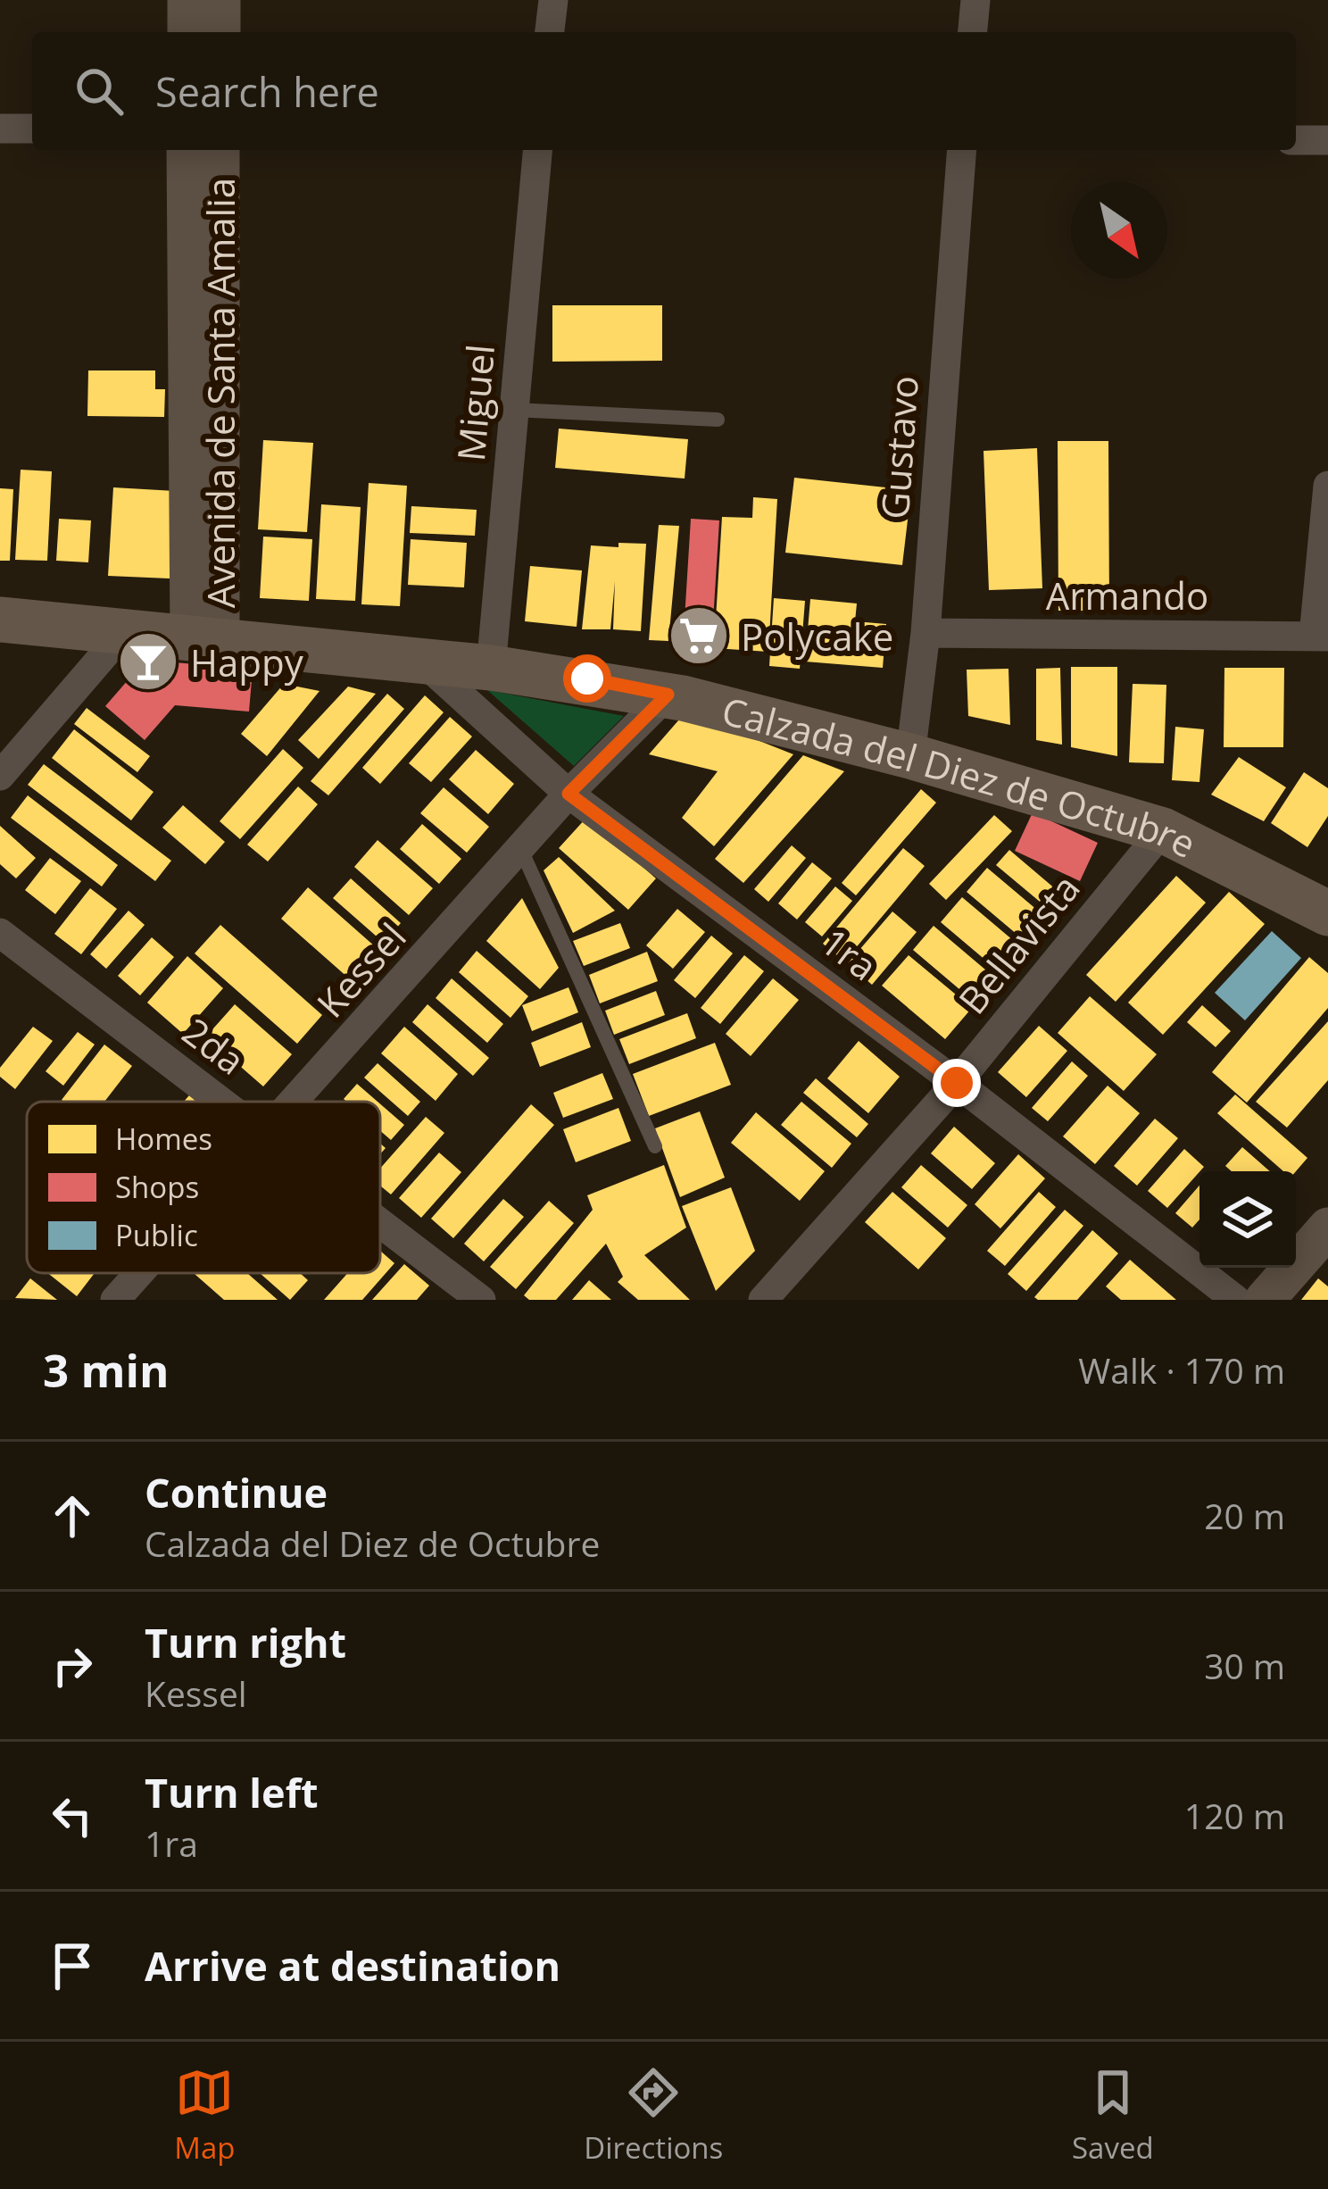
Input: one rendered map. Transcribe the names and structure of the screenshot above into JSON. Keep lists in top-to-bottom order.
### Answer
{
  "streets": {
    "main road": ["Calzada del Diez de Octubre"],
    "street": [
      "Avenida de Santa Amalia",
      "Miguel",
      "Gustavo",
      "Armando",
      "Bellavista",
      "1ra",
      "Kessel",
      "2da"
    ]
  },
  "crossings": [
    ["Avenida de Santa Amalia", "Calzada del Diez de Octubre"],
    ["Miguel", "Calzada del Diez de Octubre"],
    ["Gustavo", "Armando"],
    ["Gustavo", "Calzada del Diez de Octubre"],
    ["Calzada del Diez de Octubre", "Bellavista"],
    ["Calzada del Diez de Octubre", "1ra"],
    ["Calzada del Diez de Octubre", "Kessel"],
    ["Bellavista", "1ra"],
    ["1ra", "Kessel"]
  ],
  "places": {
    "supermarket": ["Polycake"],
    "bar": ["Happy"]
  },
  "legend": ["Homes", "Shops", "Public"],
  "north": "bottom right",
  "page": {
    "search": "Search here",
    "heading": ["3 min", "Walk · 170 m"],
    "list": [
      ["Continue", "Calzada del Diez de Octubre", "20 m"],
      ["Turn right", "Kessel", "30 m"],
      ["Turn left", "1ra", "120 m"],
      "Arrive at destination"
    ],
    "nav": ["Map", "Directions", "Saved"]
  }
}
